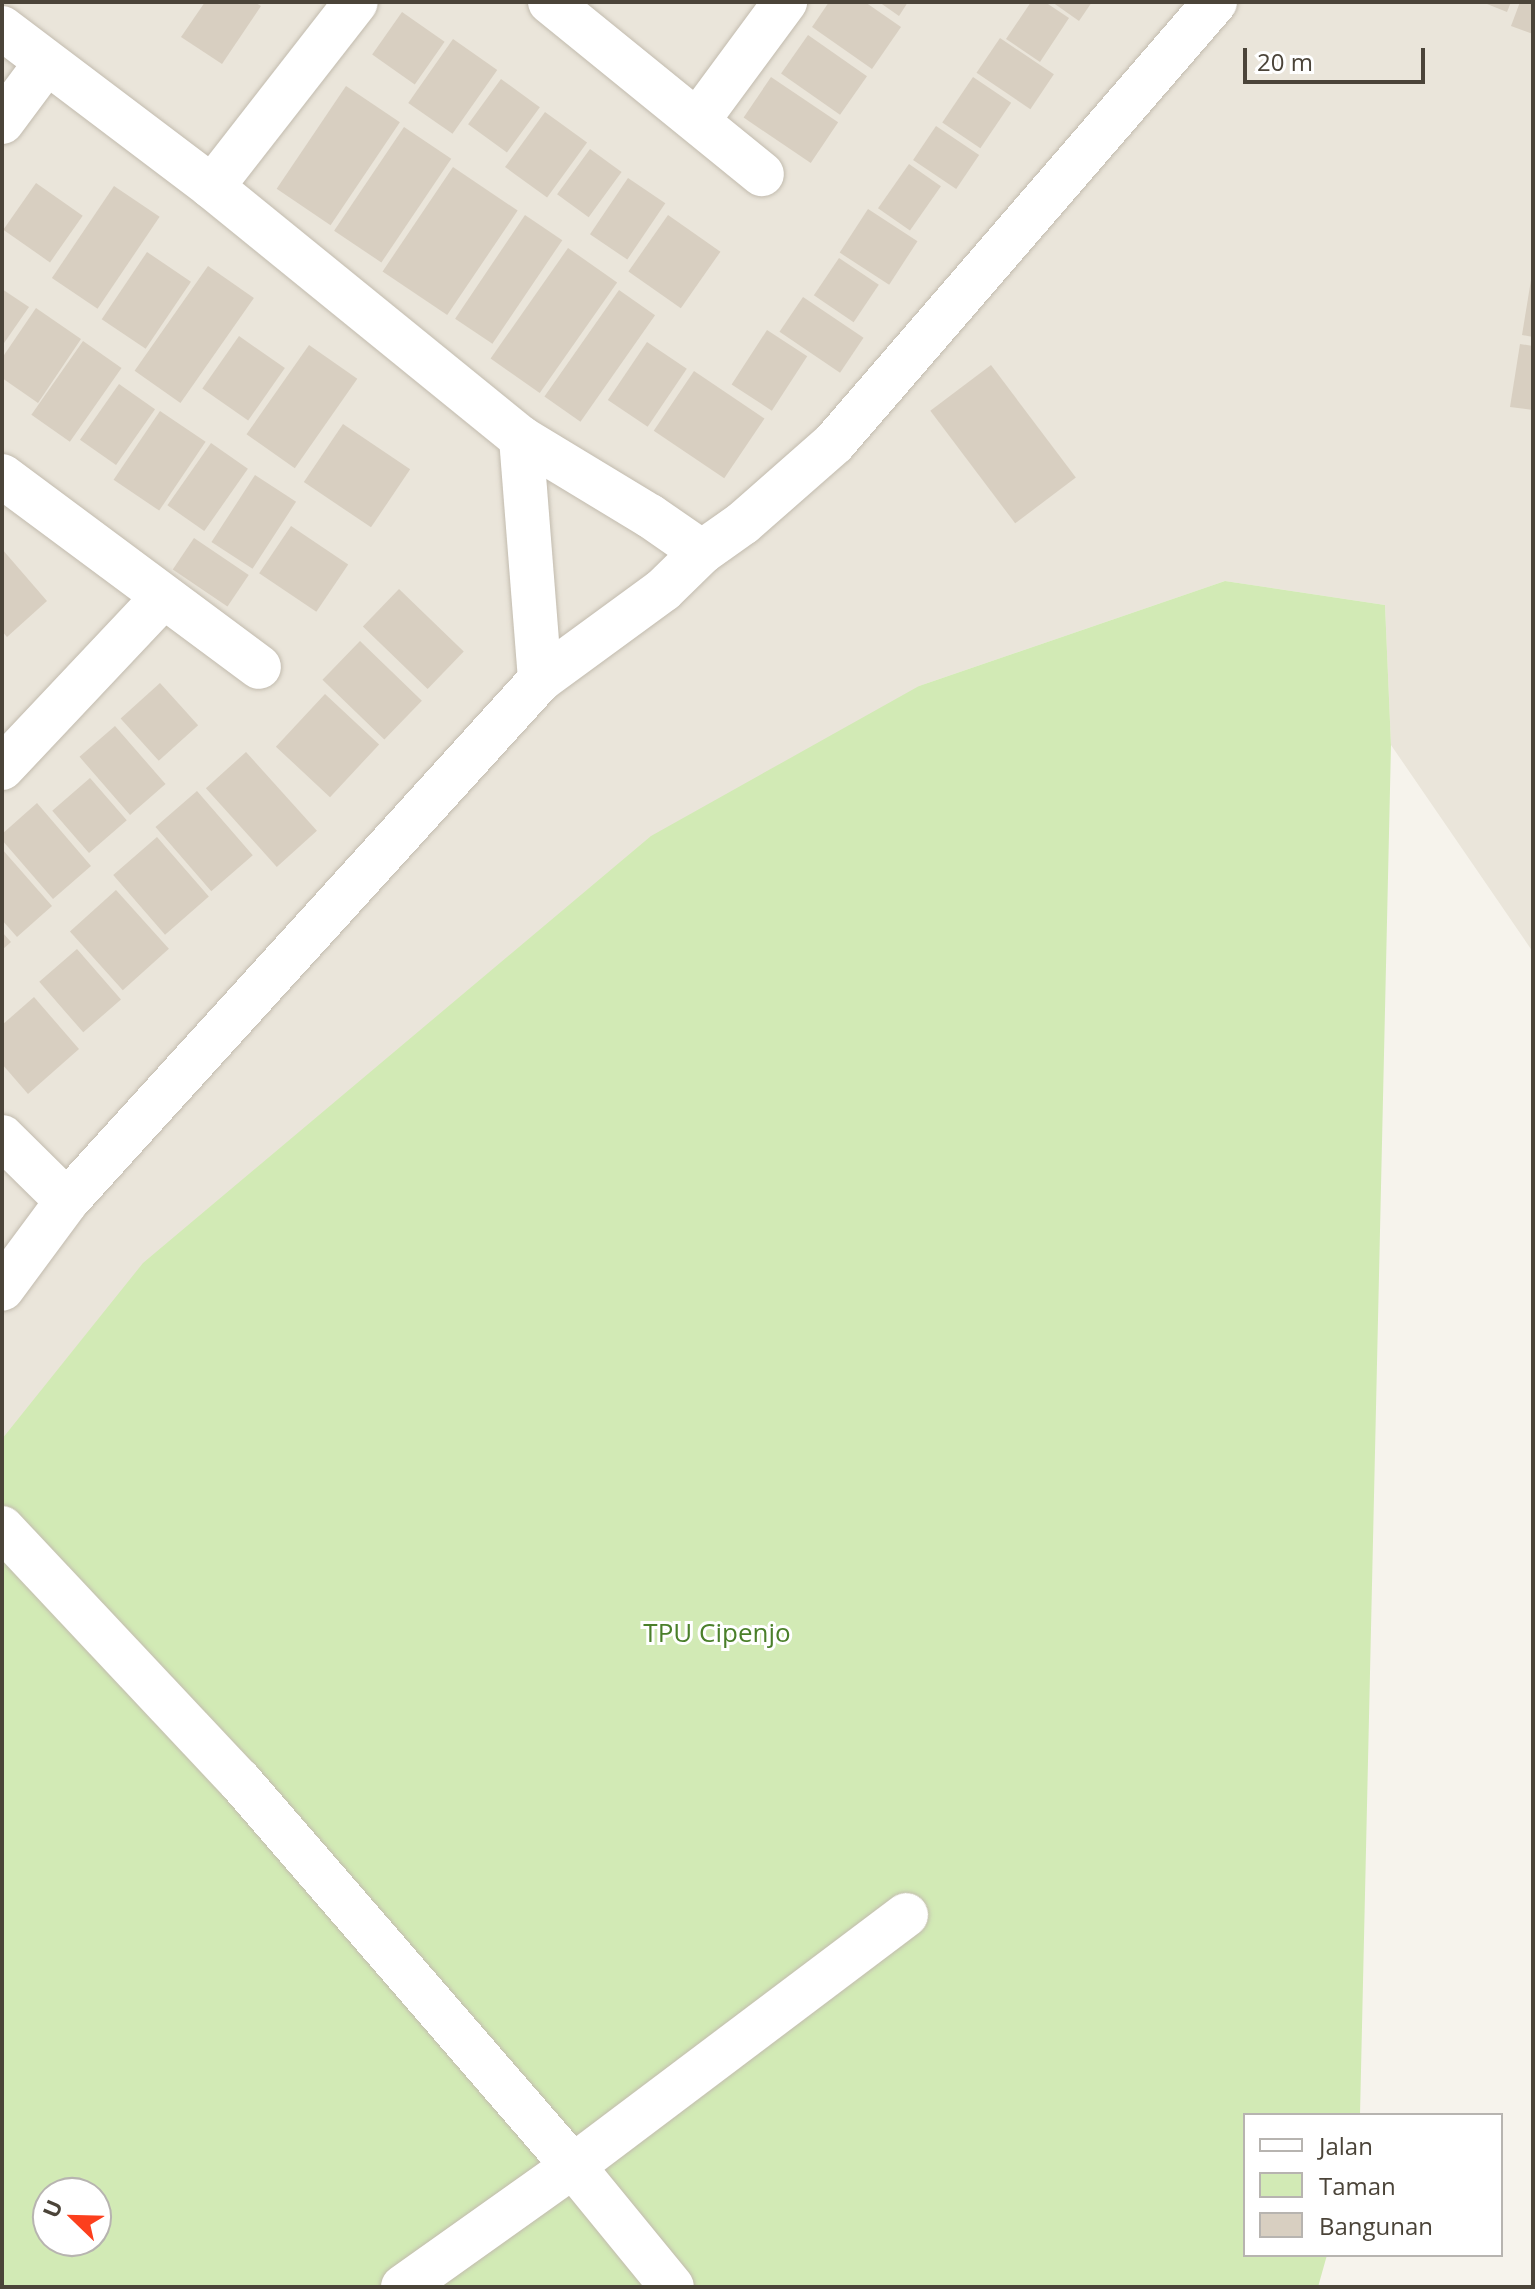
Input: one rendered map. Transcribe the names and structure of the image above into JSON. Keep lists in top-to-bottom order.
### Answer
{
  "parks": ["TPU Cipenjo"],
  "legend": ["Jalan", "Taman", "Bangunan"],
  "scale_bar": "20 m",
  "north": "top left"
}
